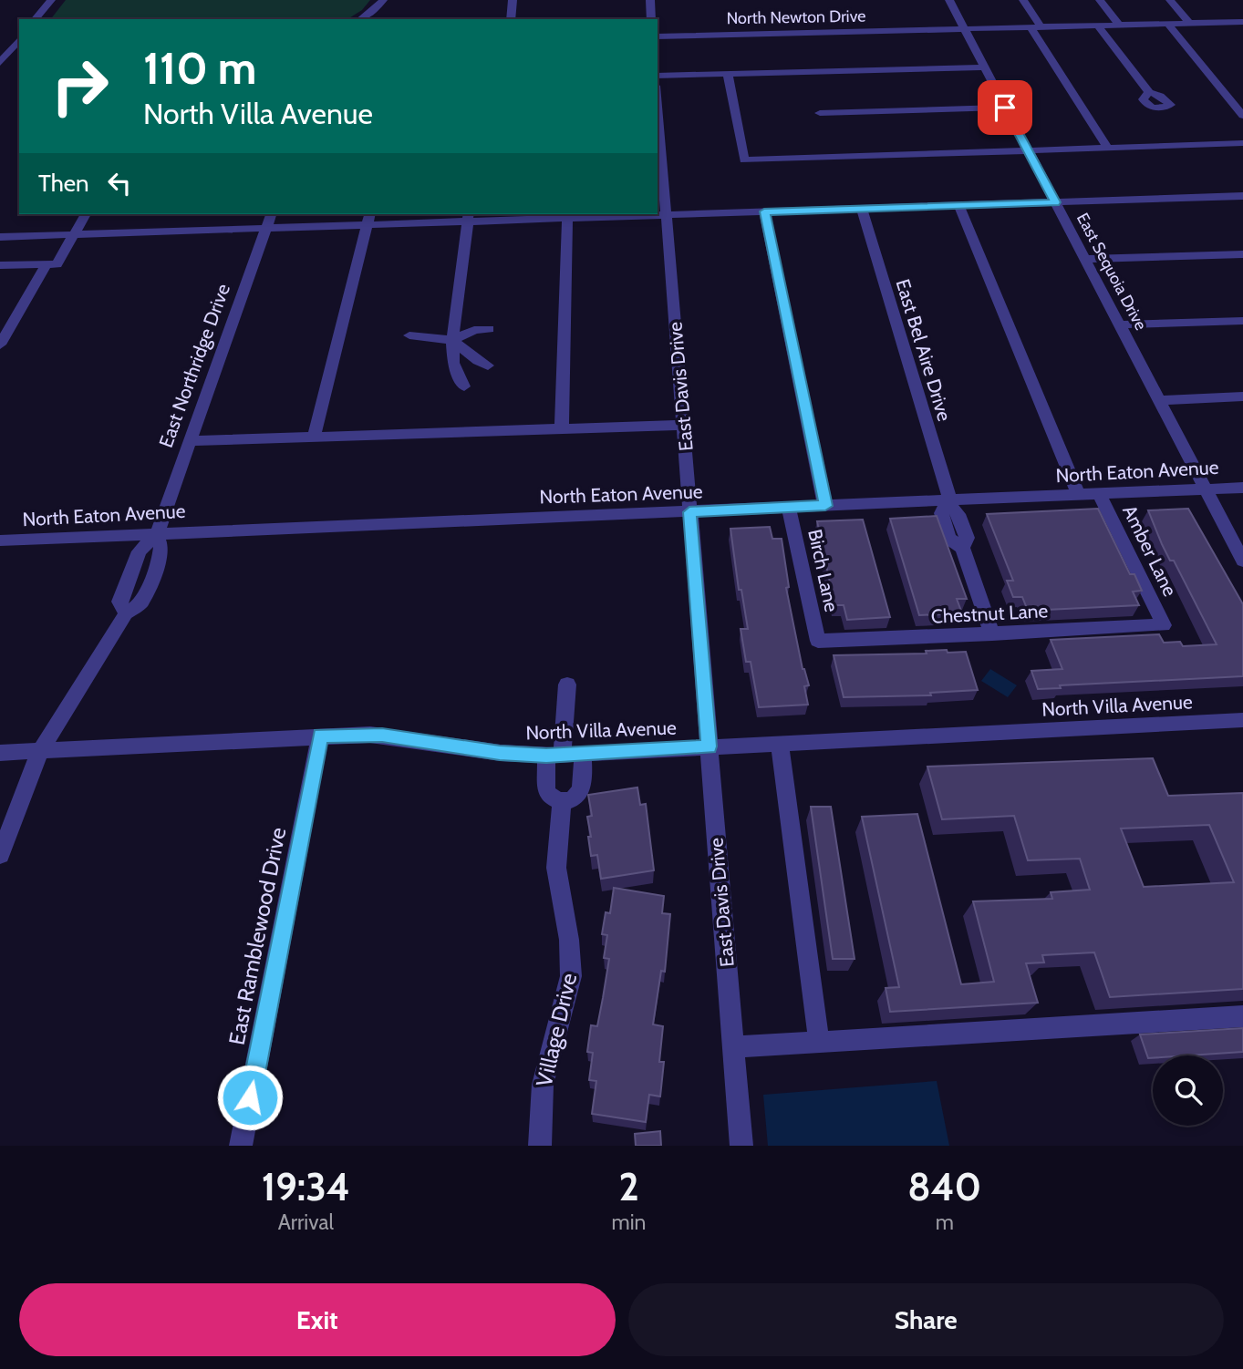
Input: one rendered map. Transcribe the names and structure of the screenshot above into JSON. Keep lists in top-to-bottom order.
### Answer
{
  "streets": {
    "street": [
      "North Newton Drive",
      "East Sequoia Drive",
      "East Bel Aire Drive",
      "East Northridge Drive",
      "East Davis Drive",
      "North Eaton Avenue",
      "Amber Lane",
      "Birch Lane",
      "Chestnut Lane",
      "North Villa Avenue",
      "East Ramblewood Drive",
      "Village Drive"
    ]
  },
  "crossings": [
    ["North Newton Drive", "East Sequoia Drive"],
    ["East Sequoia Drive", "North Eaton Avenue"],
    ["East Bel Aire Drive", "North Eaton Avenue"],
    ["East Bel Aire Drive", "Chestnut Lane"],
    ["East Northridge Drive", "North Eaton Avenue"],
    ["East Northridge Drive", "North Villa Avenue"],
    ["East Davis Drive", "North Eaton Avenue"],
    ["East Davis Drive", "North Villa Avenue"],
    ["North Eaton Avenue", "Amber Lane"],
    ["North Eaton Avenue", "Birch Lane"],
    ["Amber Lane", "Chestnut Lane"],
    ["Birch Lane", "Chestnut Lane"],
    ["North Villa Avenue", "East Ramblewood Drive"]
  ],
  "page": {
    "turn": ["110 m", "North Villa Avenue"],
    "then": "Then",
    "eta": [
      "19:34",
      "Arrival",
      "2",
      "min",
      "840",
      "m"
    ],
    "buttons": ["Exit", "Share"]
  }
}
